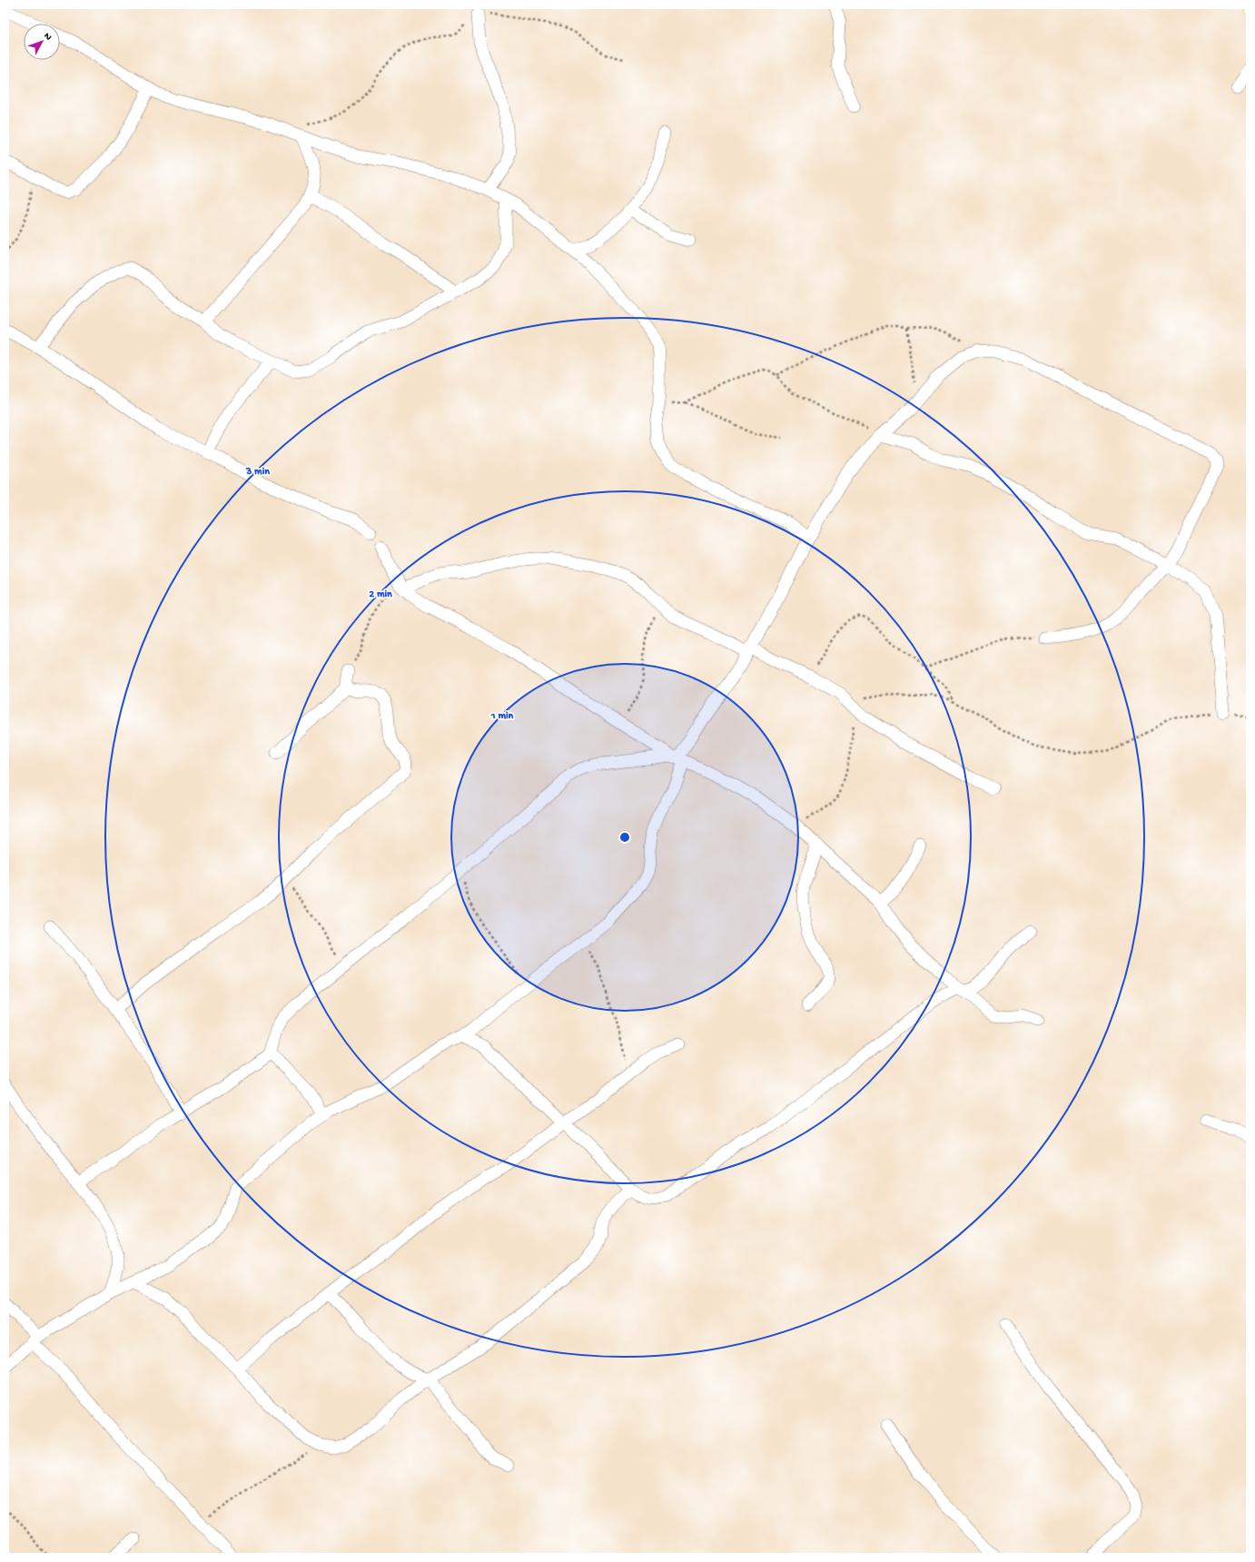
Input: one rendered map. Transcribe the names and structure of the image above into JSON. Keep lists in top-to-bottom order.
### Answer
{
  "north": "top right",
  "rings": ["3 min", "2 min", "1 min"]
}
